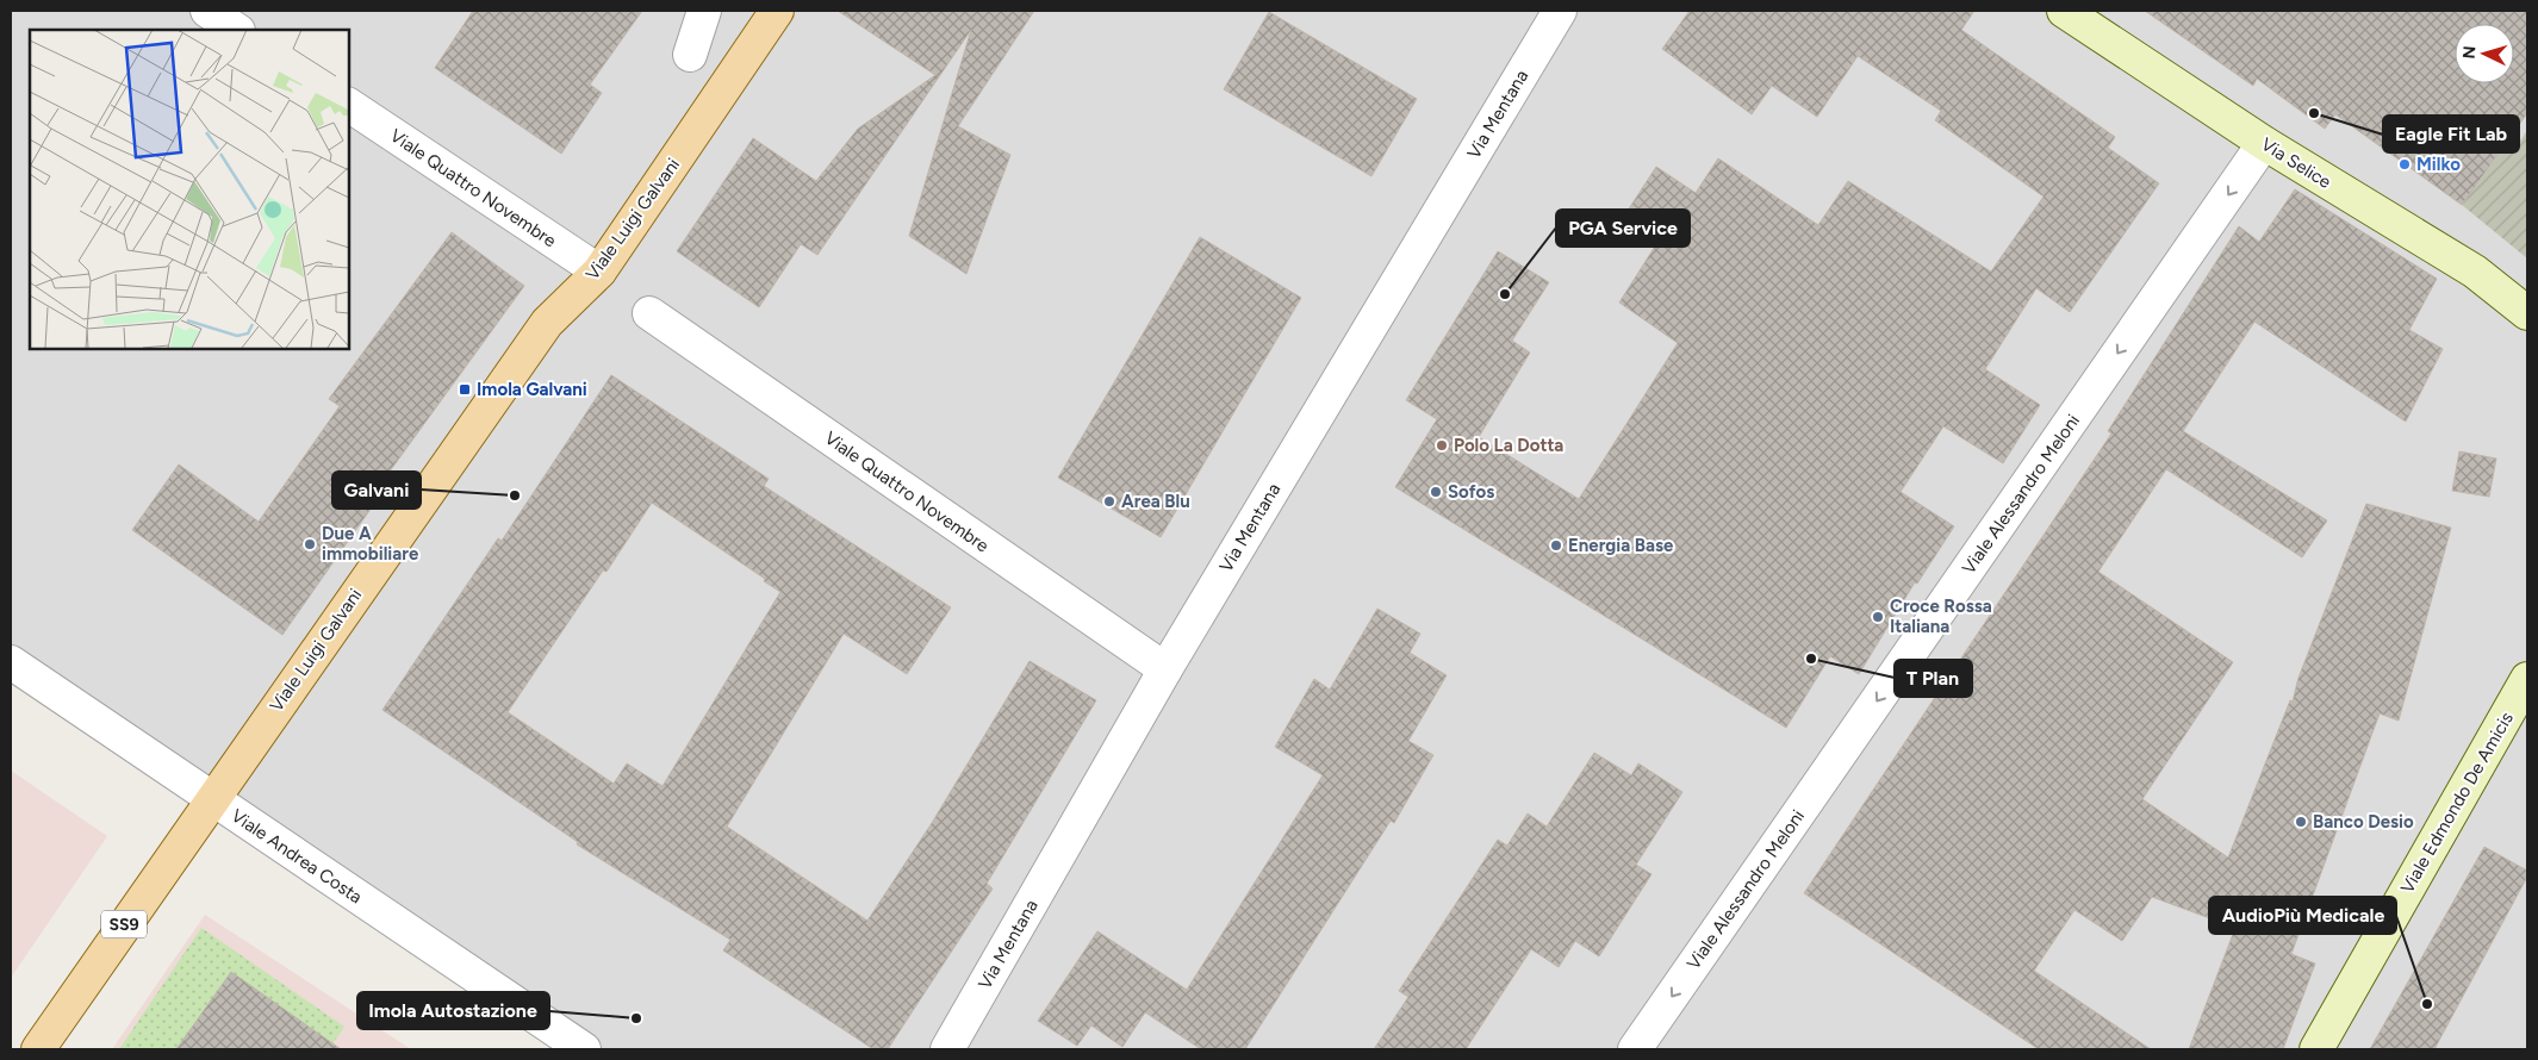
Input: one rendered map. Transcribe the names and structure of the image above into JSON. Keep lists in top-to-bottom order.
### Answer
{
  "streets": {
    "main road": ["Viale Luigi Galvani", "SS9"],
    "street": [
      "Via Mentana",
      "Via Selice",
      "Viale Quattro Novembre",
      "Viale Alessandro Meloni",
      "Viale Edmondo De Amicis",
      "Viale Andrea Costa"
    ]
  },
  "crossings": [
    ["Via Mentana", "Viale Quattro Novembre"],
    ["Via Selice", "Viale Alessandro Meloni"],
    ["Viale Quattro Novembre", "Viale Luigi Galvani"],
    ["Viale Luigi Galvani", "Viale Andrea Costa"],
    ["Viale Luigi Galvani", "SS9"],
    ["Viale Andrea Costa", "SS9"]
  ],
  "one_way": ["Viale Alessandro Meloni"],
  "places": {
    "other": [
      "Eagle Fit Lab",
      "Milko",
      "PGA Service",
      "Polo La Dotta",
      "Sofos",
      "Galvani",
      "Area Blu",
      "Due A immobiliare",
      "Energia Base",
      "Croce Rossa Italiana",
      "T Plan",
      "Banco Desio",
      "AudioPiù Medicale",
      "Imola Autostazione"
    ],
    "transit": ["Imola Galvani"]
  },
  "north": "left"
}
